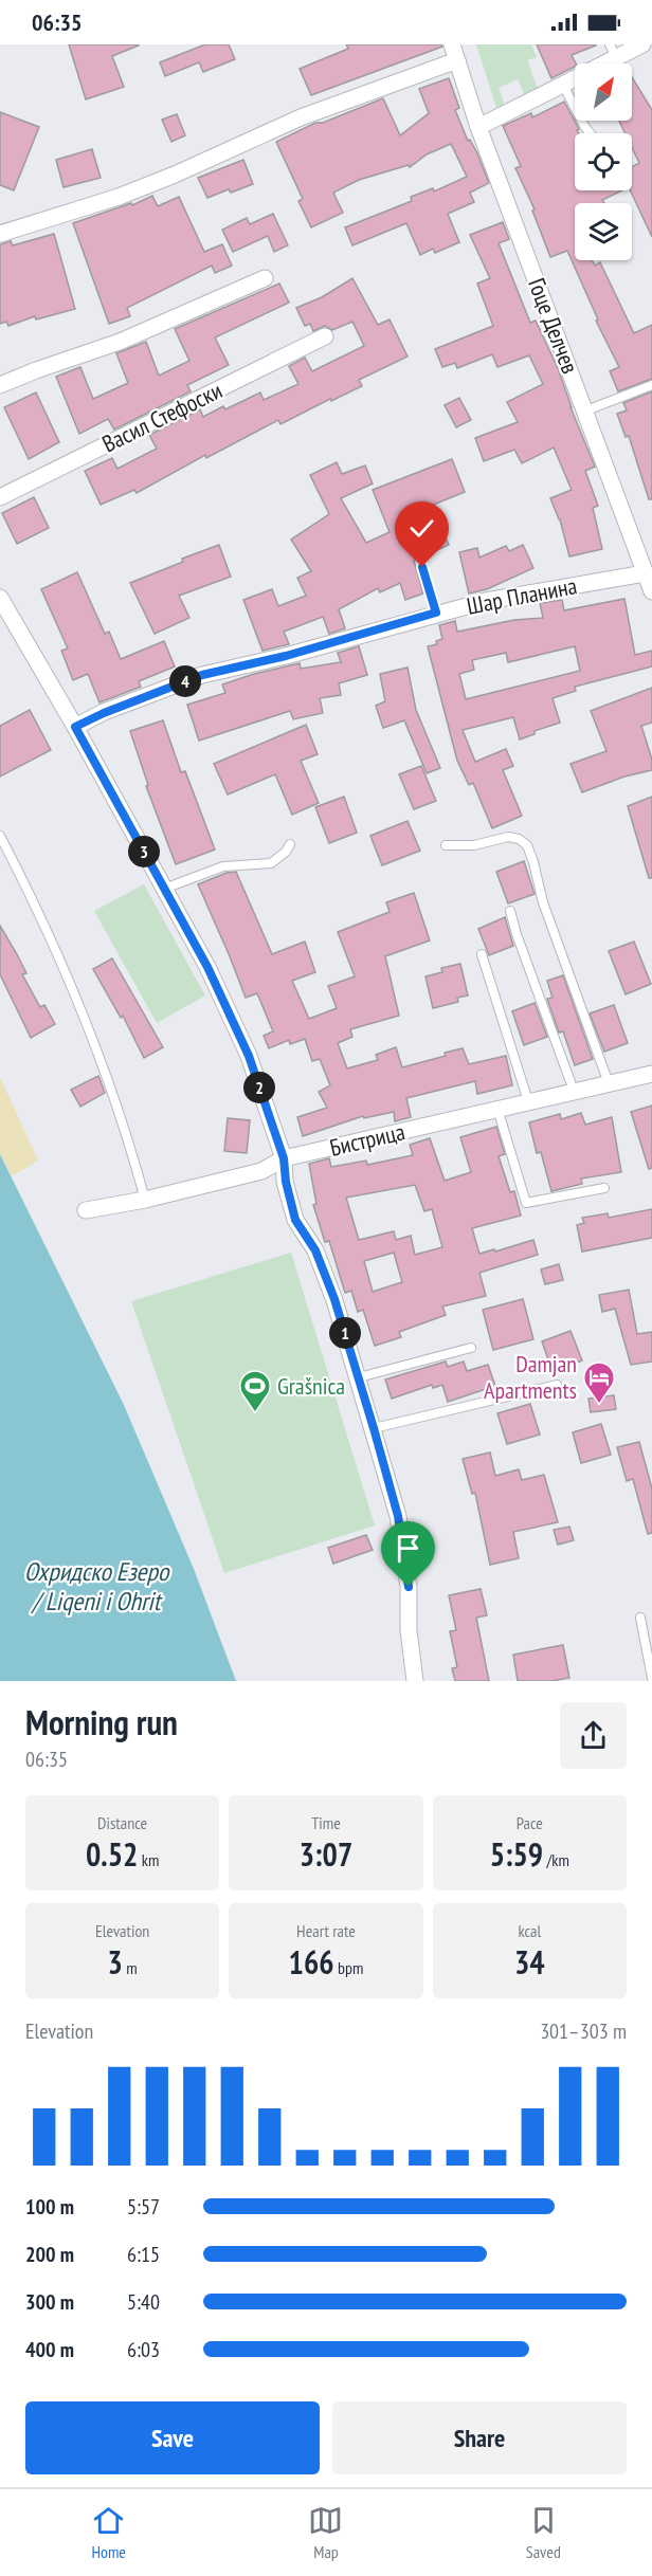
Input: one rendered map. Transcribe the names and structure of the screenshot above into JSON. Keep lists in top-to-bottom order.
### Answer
{
  "streets": {
    "street": [
      "Гоце Делчев",
      "Васил Стефоски",
      "Шар Планина",
      "Бистрица"
    ]
  },
  "crossings": [
    ["Гоце Делчев", "Шар Планина"]
  ],
  "water": ["Охридско Езеро / Liqeni i Ohrit"],
  "places": {
    "hotel": ["Damjan Apartments"],
    "sports": ["Grašnica"]
  },
  "north": "top right",
  "page": {
    "status": "06:35",
    "pins": [
      "4",
      "3",
      "2",
      "1"
    ],
    "heading": ["Morning run", "06:35"],
    "stats": [
      ["Distance", "0.52 km"],
      ["Time", "3:07"],
      ["Pace", "5:59 /km"],
      ["Elevation", "3 m"],
      ["Heart rate", "166 bpm"],
      ["kcal", "34"]
    ],
    "chart": ["Elevation", "301–303 m"],
    "list": [
      {
        "name": "100 m",
        "note": "5:57"
      },
      {
        "name": "200 m",
        "note": "6:15"
      },
      {
        "name": "300 m",
        "note": "5:40"
      },
      {
        "name": "400 m",
        "note": "6:03"
      }
    ],
    "buttons": ["Save", "Share"],
    "tabs": ["Home", "Map", "Saved"]
  }
}
